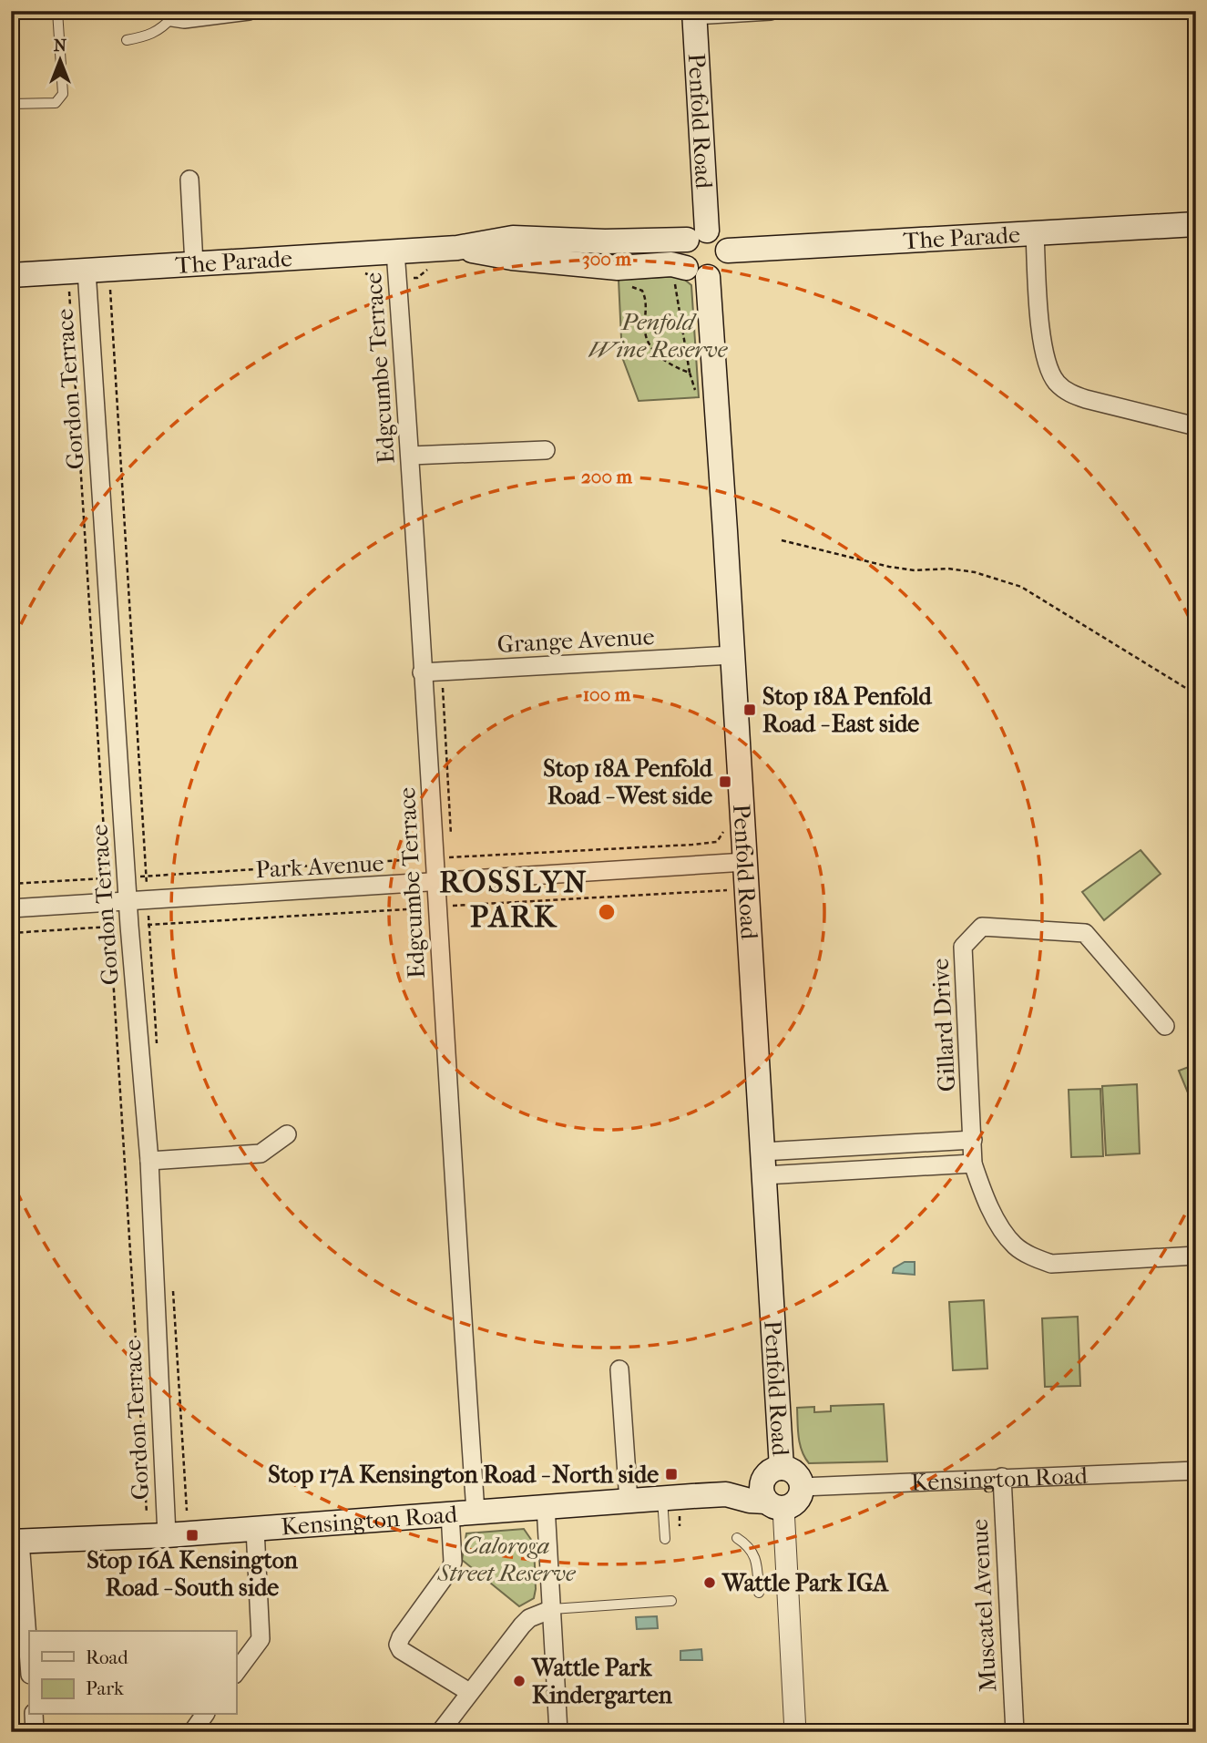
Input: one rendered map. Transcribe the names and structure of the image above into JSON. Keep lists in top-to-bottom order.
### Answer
{
  "streets": {
    "main road": ["Penfold Road", "The Parade", "Kensington Road"],
    "street": [
      "Edgcumbe Terrace",
      "Gordon Terrace",
      "Grange Avenue",
      "Park Avenue",
      "Gillard Drive",
      "Muscatel Avenue"
    ]
  },
  "crossings": [
    ["Penfold Road", "The Parade"],
    ["Penfold Road", "Grange Avenue"],
    ["Penfold Road", "Park Avenue"],
    ["Penfold Road", "Kensington Road"],
    ["The Parade", "Edgcumbe Terrace"],
    ["The Parade", "Gordon Terrace"],
    ["Edgcumbe Terrace", "Grange Avenue"],
    ["Edgcumbe Terrace", "Park Avenue"],
    ["Edgcumbe Terrace", "Kensington Road"],
    ["Gordon Terrace", "Park Avenue"],
    ["Gordon Terrace", "Kensington Road"],
    ["Kensington Road", "Muscatel Avenue"]
  ],
  "districts": ["ROSSLYN PARK"],
  "parks": ["Penfold Wine Reserve", "Caloroga Street Reserve"],
  "places": {
    "transit": [
      "Stop 18A Penfold Road - East side",
      "Stop 18A Penfold Road - West side",
      "Stop 17A Kensington Road - North side",
      "Stop 16A Kensington Road - South side"
    ],
    "other": ["Wattle Park IGA", "Wattle Park Kindergarten"]
  },
  "legend": ["Road", "Park"],
  "north": "top",
  "rings": ["300 m", "200 m", "100 m"]
}
